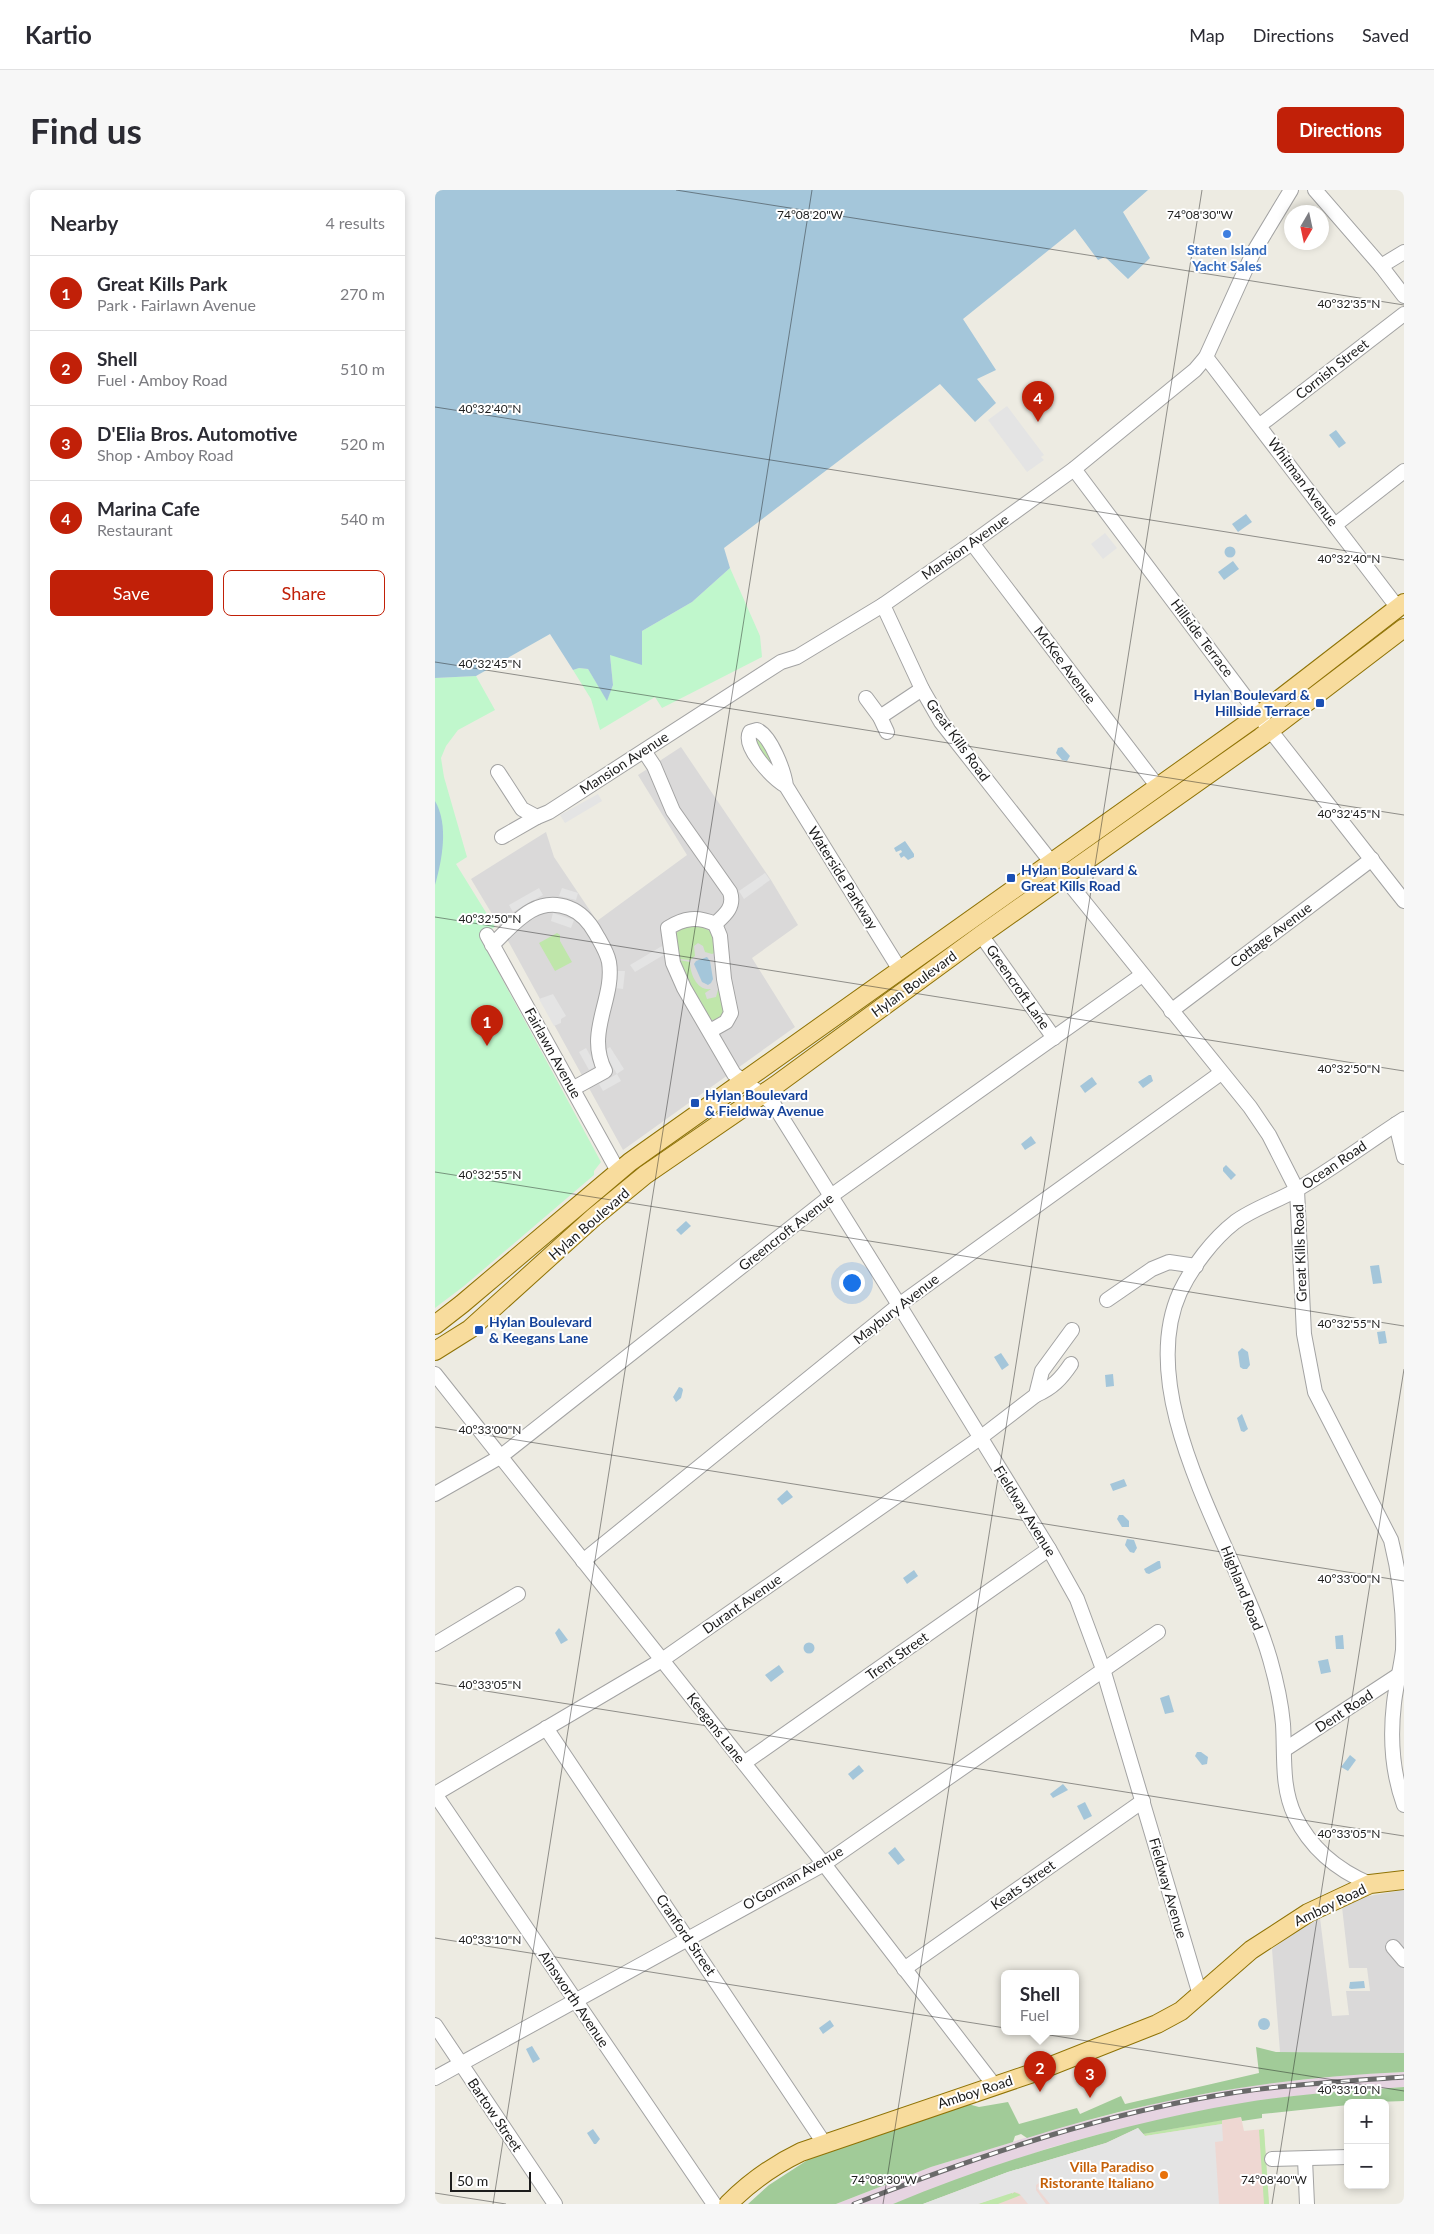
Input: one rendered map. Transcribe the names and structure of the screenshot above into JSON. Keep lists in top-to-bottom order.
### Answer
{
  "streets": {
    "main road": ["Hylan Boulevard", "Amboy Road"],
    "street": [
      "Cornish Street",
      "Whitman Avenue",
      "Mansion Avenue",
      "Hillside Terrace",
      "McKee Avenue",
      "Great Kills Road",
      "Waterside Parkway",
      "Cottage Avenue",
      "Greencroft Lane",
      "Fairlawn Avenue",
      "Ocean Road",
      "Greencroft Avenue",
      "Maybury Avenue",
      "Fieldway Avenue",
      "Highland Road",
      "Durant Avenue",
      "Trent Street",
      "Dent Road",
      "Keegans Lane",
      "O'Gorman Avenue",
      "Keats Street",
      "Cranford Street",
      "Ainsworth Avenue",
      "Bartow Street"
    ]
  },
  "crossings": [
    ["Cornish Street", "Whitman Avenue"],
    ["Whitman Avenue", "Mansion Avenue"],
    ["Whitman Avenue", "Hylan Boulevard"],
    ["Mansion Avenue", "Hillside Terrace"],
    ["Mansion Avenue", "McKee Avenue"],
    ["Mansion Avenue", "Great Kills Road"],
    ["Hillside Terrace", "Cottage Avenue"],
    ["Hillside Terrace", "Hylan Boulevard"],
    ["McKee Avenue", "Hylan Boulevard"],
    ["Great Kills Road", "Cottage Avenue"],
    ["Great Kills Road", "Hylan Boulevard"],
    ["Great Kills Road", "Ocean Road"],
    ["Great Kills Road", "Greencroft Avenue"],
    ["Great Kills Road", "Maybury Avenue"],
    ["Great Kills Road", "Dent Road"],
    ["Waterside Parkway", "Hylan Boulevard"],
    ["Hylan Boulevard", "Greencroft Lane"],
    ["Hylan Boulevard", "Fairlawn Avenue"],
    ["Hylan Boulevard", "Fieldway Avenue"],
    ["Greencroft Lane", "Greencroft Avenue"],
    ["Ocean Road", "Highland Road"],
    ["Greencroft Avenue", "Fieldway Avenue"],
    ["Greencroft Avenue", "Keegans Lane"],
    ["Maybury Avenue", "Fieldway Avenue"],
    ["Maybury Avenue", "Keegans Lane"],
    ["Fieldway Avenue", "Durant Avenue"],
    ["Fieldway Avenue", "Trent Street"],
    ["Fieldway Avenue", "O'Gorman Avenue"],
    ["Fieldway Avenue", "Keats Street"],
    ["Fieldway Avenue", "Amboy Road"],
    ["Highland Road", "Dent Road"],
    ["Highland Road", "Amboy Road"],
    ["Durant Avenue", "Keegans Lane"],
    ["Durant Avenue", "Cranford Street"],
    ["Durant Avenue", "Ainsworth Avenue"],
    ["Trent Street", "Keegans Lane"],
    ["Keegans Lane", "O'Gorman Avenue"],
    ["Keegans Lane", "Keats Street"],
    ["Keegans Lane", "Amboy Road"],
    ["O'Gorman Avenue", "Cranford Street"],
    ["O'Gorman Avenue", "Ainsworth Avenue"],
    ["O'Gorman Avenue", "Bartow Street"],
    ["Amboy Road", "Cranford Street"]
  ],
  "places": {
    "other": ["Staten Island Yacht Sales", "Villa Paradiso Ristorante Italiano"],
    "transit": [
      "Hylan Boulevard & Hillside Terrace",
      "Hylan Boulevard & Great Kills Road",
      "Hylan Boulevard & Fieldway Avenue",
      "Hylan Boulevard & Keegans Lane"
    ]
  },
  "scale_bar": "50 m",
  "north": "bottom",
  "page": {
    "header": "Kartio",
    "nav": ["Map", "Directions", "Saved"],
    "buttons": [
      "Directions",
      ["Save", "Share"]
    ],
    "title": "Find us",
    "heading": ["Nearby", "4 results"],
    "list": [
      {
        "mark": "1",
        "name": "Great Kills Park",
        "note": "Park · Fairlawn Avenue",
        "value": "270 m"
      },
      {
        "mark": "2",
        "name": "Shell",
        "note": "Fuel · Amboy Road",
        "value": "510 m"
      },
      {
        "mark": "3",
        "name": "D'Elia Bros. Automotive",
        "note": "Shop · Amboy Road",
        "value": "520 m"
      },
      {
        "mark": "4",
        "name": "Marina Cafe",
        "note": "Restaurant",
        "value": "540 m"
      }
    ],
    "pins": [
      "4",
      "1",
      "2",
      "3"
    ],
    "popup": ["Shell", "Fuel"],
    "map_buttons": ["+", "−"],
    "scale": "50 m"
  },
  "coordinates": [
    "74°08'20\"W",
    "74°08'30\"W",
    "40°32'35\"N",
    "40°32'40\"N",
    "40°32'45\"N",
    "40°32'50\"N",
    "40°32'55\"N",
    "40°33'00\"N",
    "40°33'05\"N",
    "40°33'10\"N",
    "74°08'40\"W"
  ]
}
